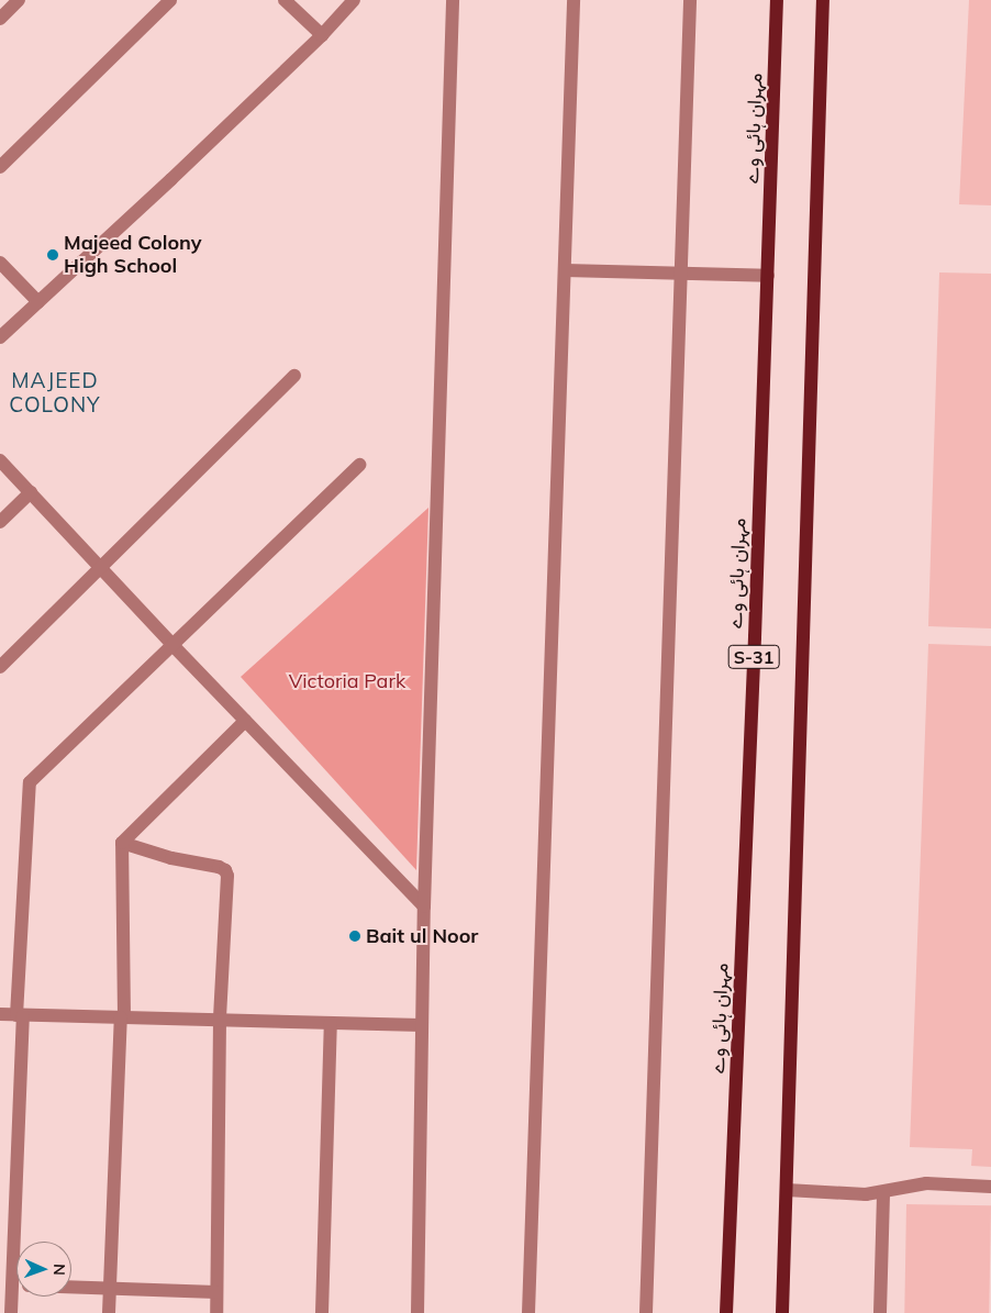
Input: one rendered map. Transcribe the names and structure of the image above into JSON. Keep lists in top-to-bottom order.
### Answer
{
  "streets": {
    "main road": ["مہران ہائی وے", "S-31"]
  },
  "districts": ["MAJEED COLONY"],
  "parks": ["Victoria Park"],
  "places": ["Majeed Colony High School", "Bait ul Noor"],
  "north": "right"
}
